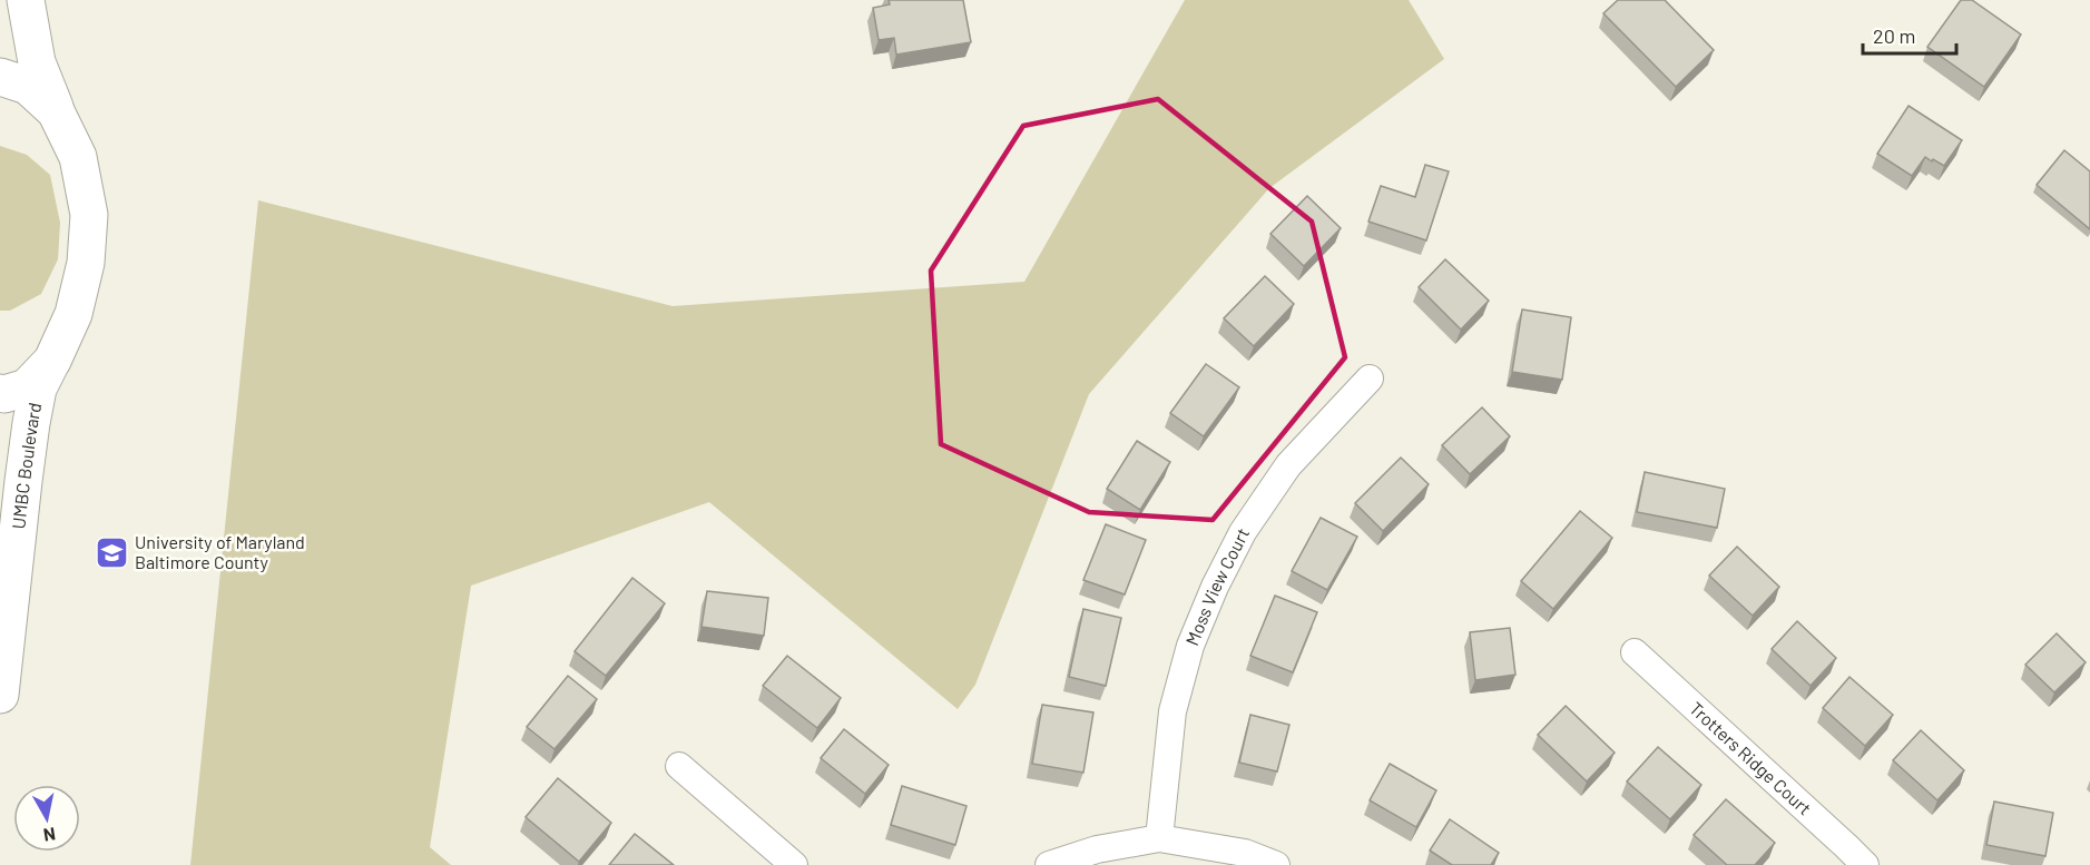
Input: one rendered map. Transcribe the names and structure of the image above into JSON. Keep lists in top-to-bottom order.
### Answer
{
  "streets": {
    "street": ["UMBC Boulevard", "Moss View Court", "Trotters Ridge Court"]
  },
  "places": {
    "school or university": ["University of Maryland Baltimore County"]
  },
  "scale_bar": "20 m",
  "north": "bottom"
}
